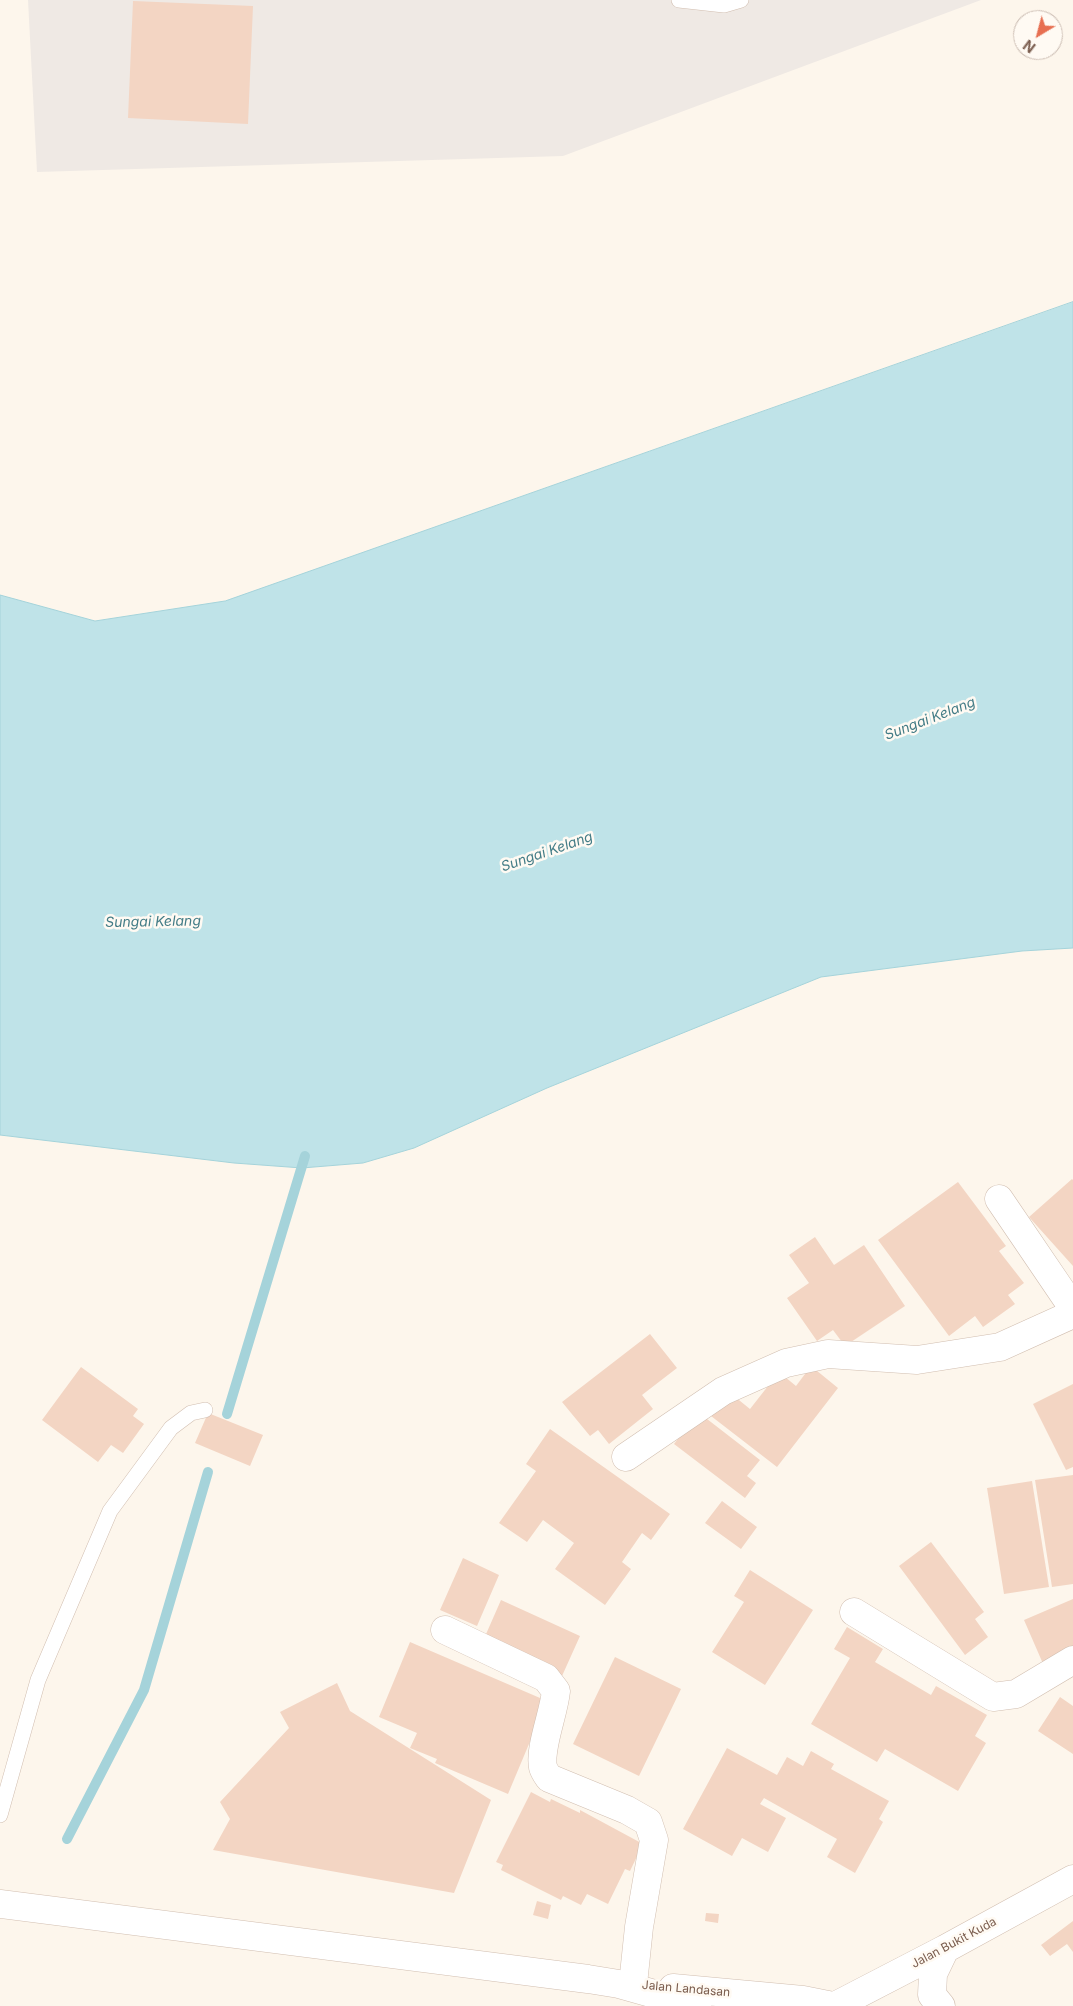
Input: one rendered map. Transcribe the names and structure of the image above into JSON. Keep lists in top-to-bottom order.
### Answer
{
  "streets": {
    "street": ["Jalan Bukit Kuda", "Jalan Landasan"]
  },
  "crossings": [
    ["Jalan Bukit Kuda", "Jalan Landasan"]
  ],
  "water": ["Sungai Kelang"],
  "north": "bottom left"
}
